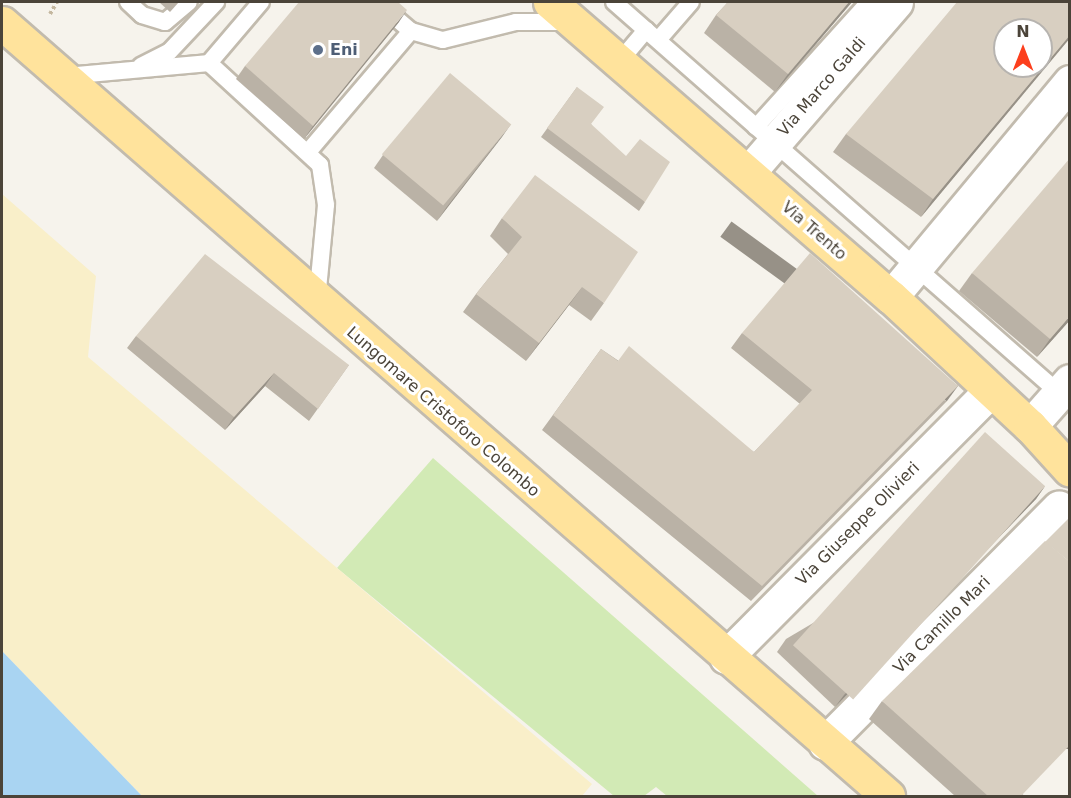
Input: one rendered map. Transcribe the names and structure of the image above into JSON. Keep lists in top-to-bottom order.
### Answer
{
  "streets": {
    "main road": ["Via Trento", "Lungomare Cristoforo Colombo"],
    "street": ["Via Marco Galdi", "Via Giuseppe Olivieri", "Via Camillo Mari"]
  },
  "crossings": [
    ["Via Marco Galdi", "Via Trento"],
    ["Via Trento", "Via Giuseppe Olivieri"],
    ["Lungomare Cristoforo Colombo", "Via Giuseppe Olivieri"],
    ["Lungomare Cristoforo Colombo", "Via Camillo Mari"]
  ],
  "places": ["Eni"],
  "north": "top"
}
